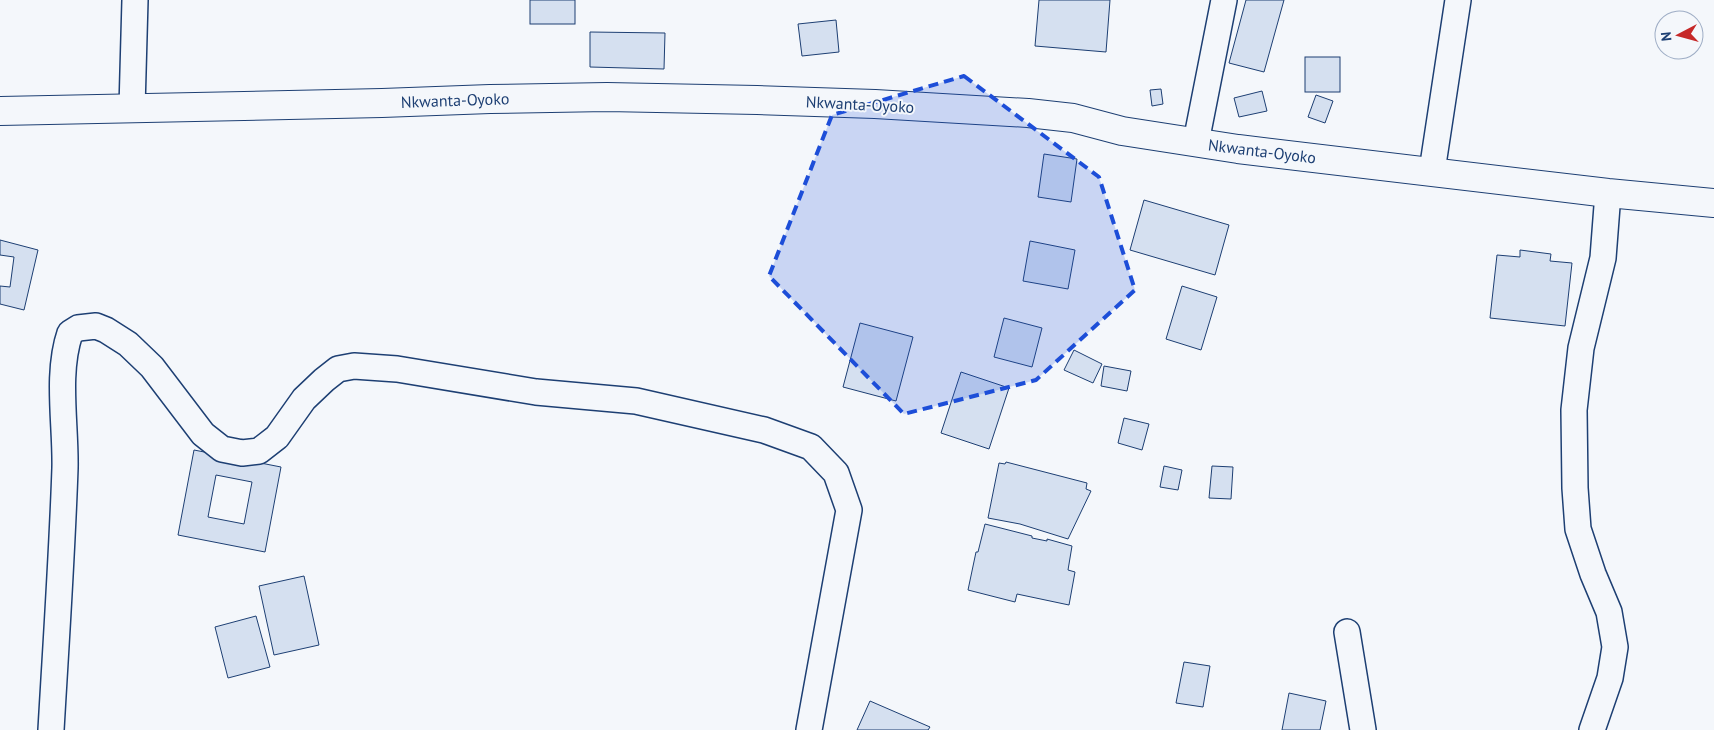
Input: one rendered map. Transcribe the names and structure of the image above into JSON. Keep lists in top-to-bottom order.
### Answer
{
  "streets": {
    "street": ["Nkwanta-Oyoko"]
  },
  "north": "left"
}
